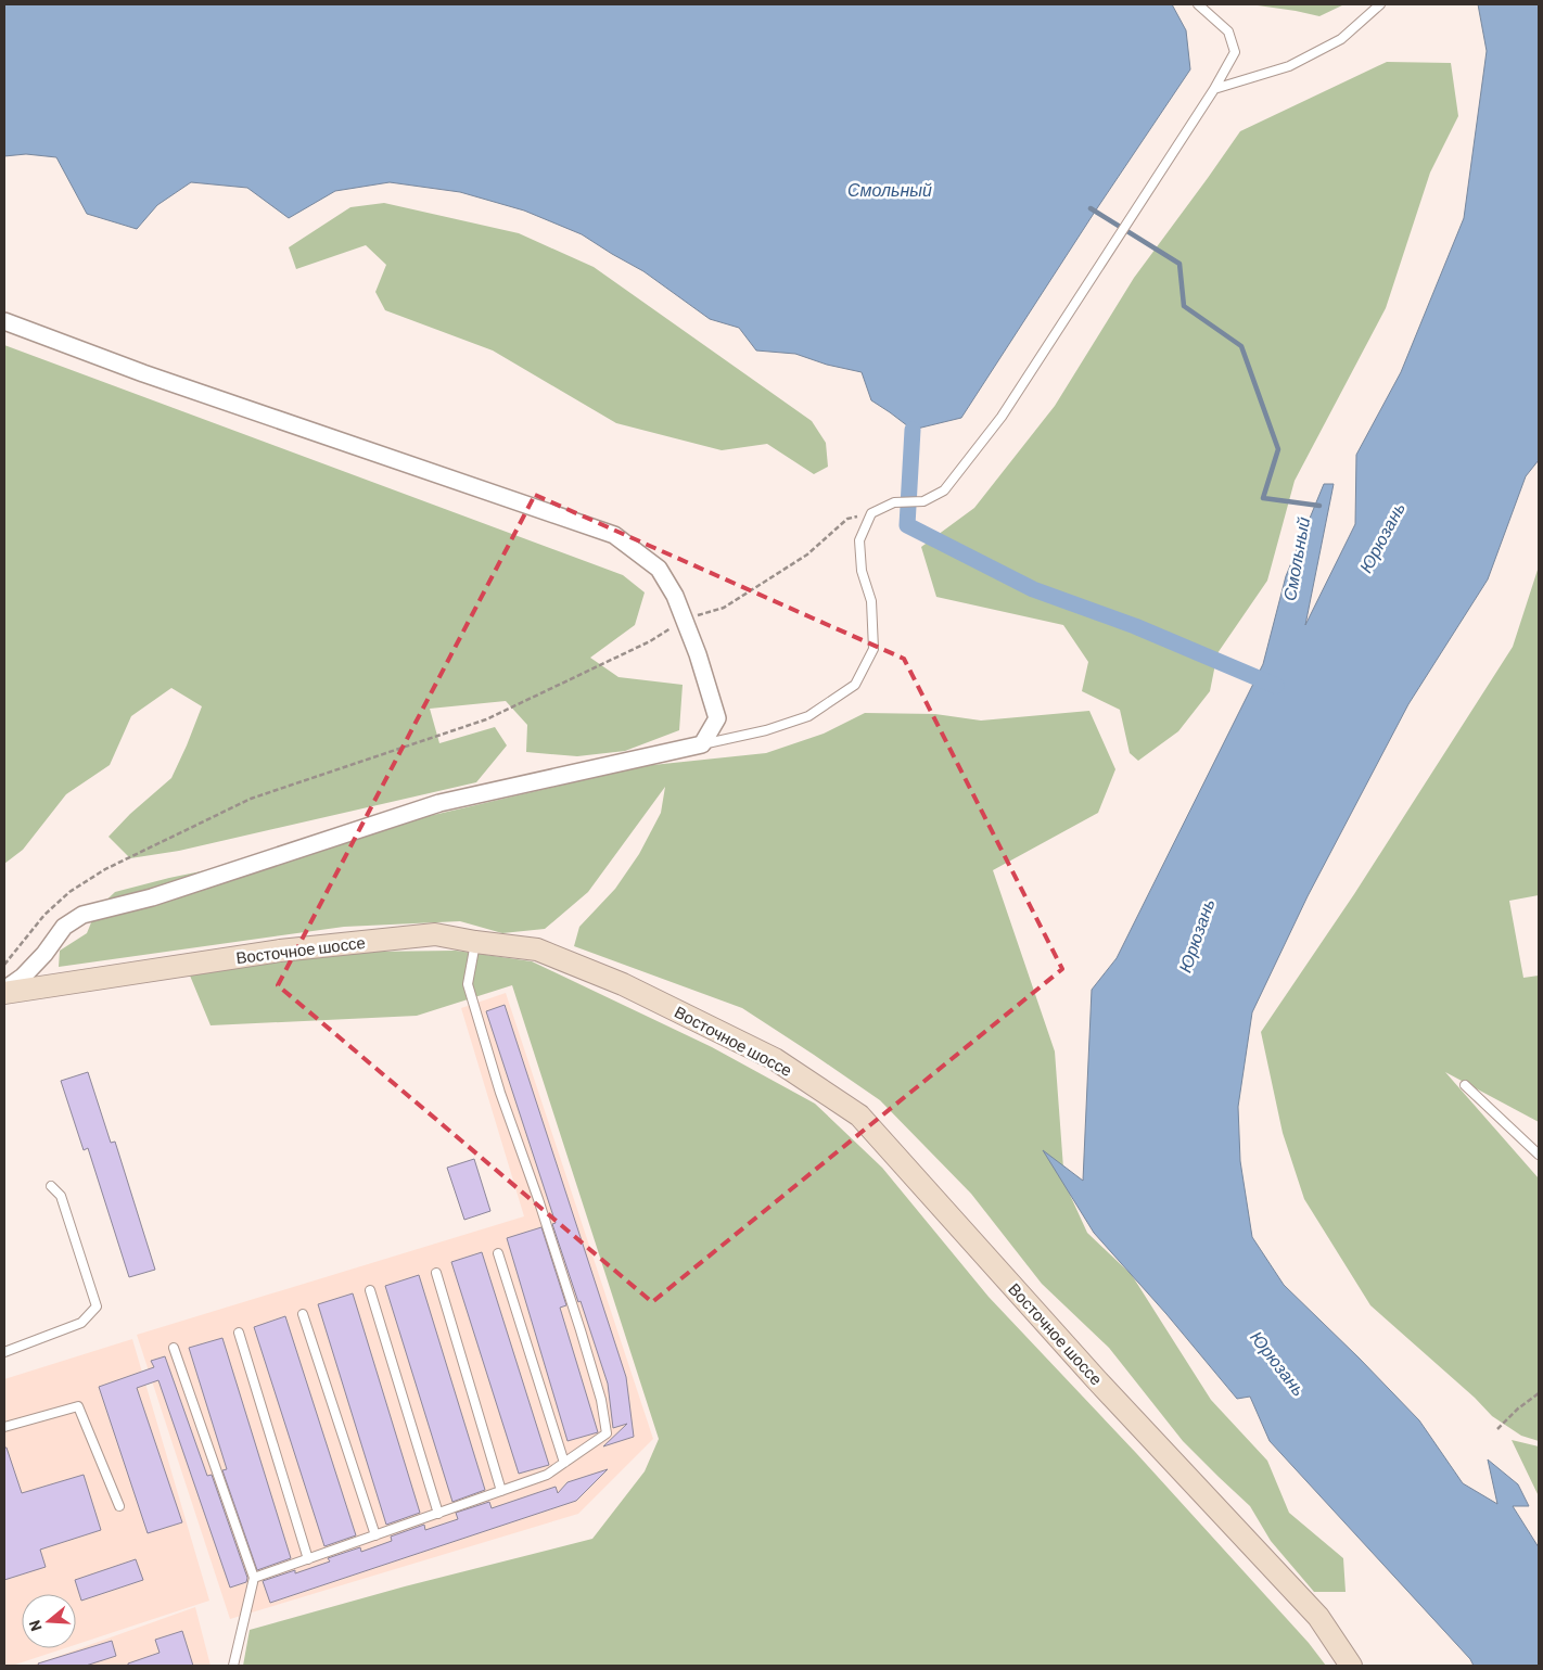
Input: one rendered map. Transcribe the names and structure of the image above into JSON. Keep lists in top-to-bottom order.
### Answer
{
  "streets": {
    "main road": ["Восточное шоссе"]
  },
  "water": ["Смольный", "Юрюзань"],
  "north": "left"
}
